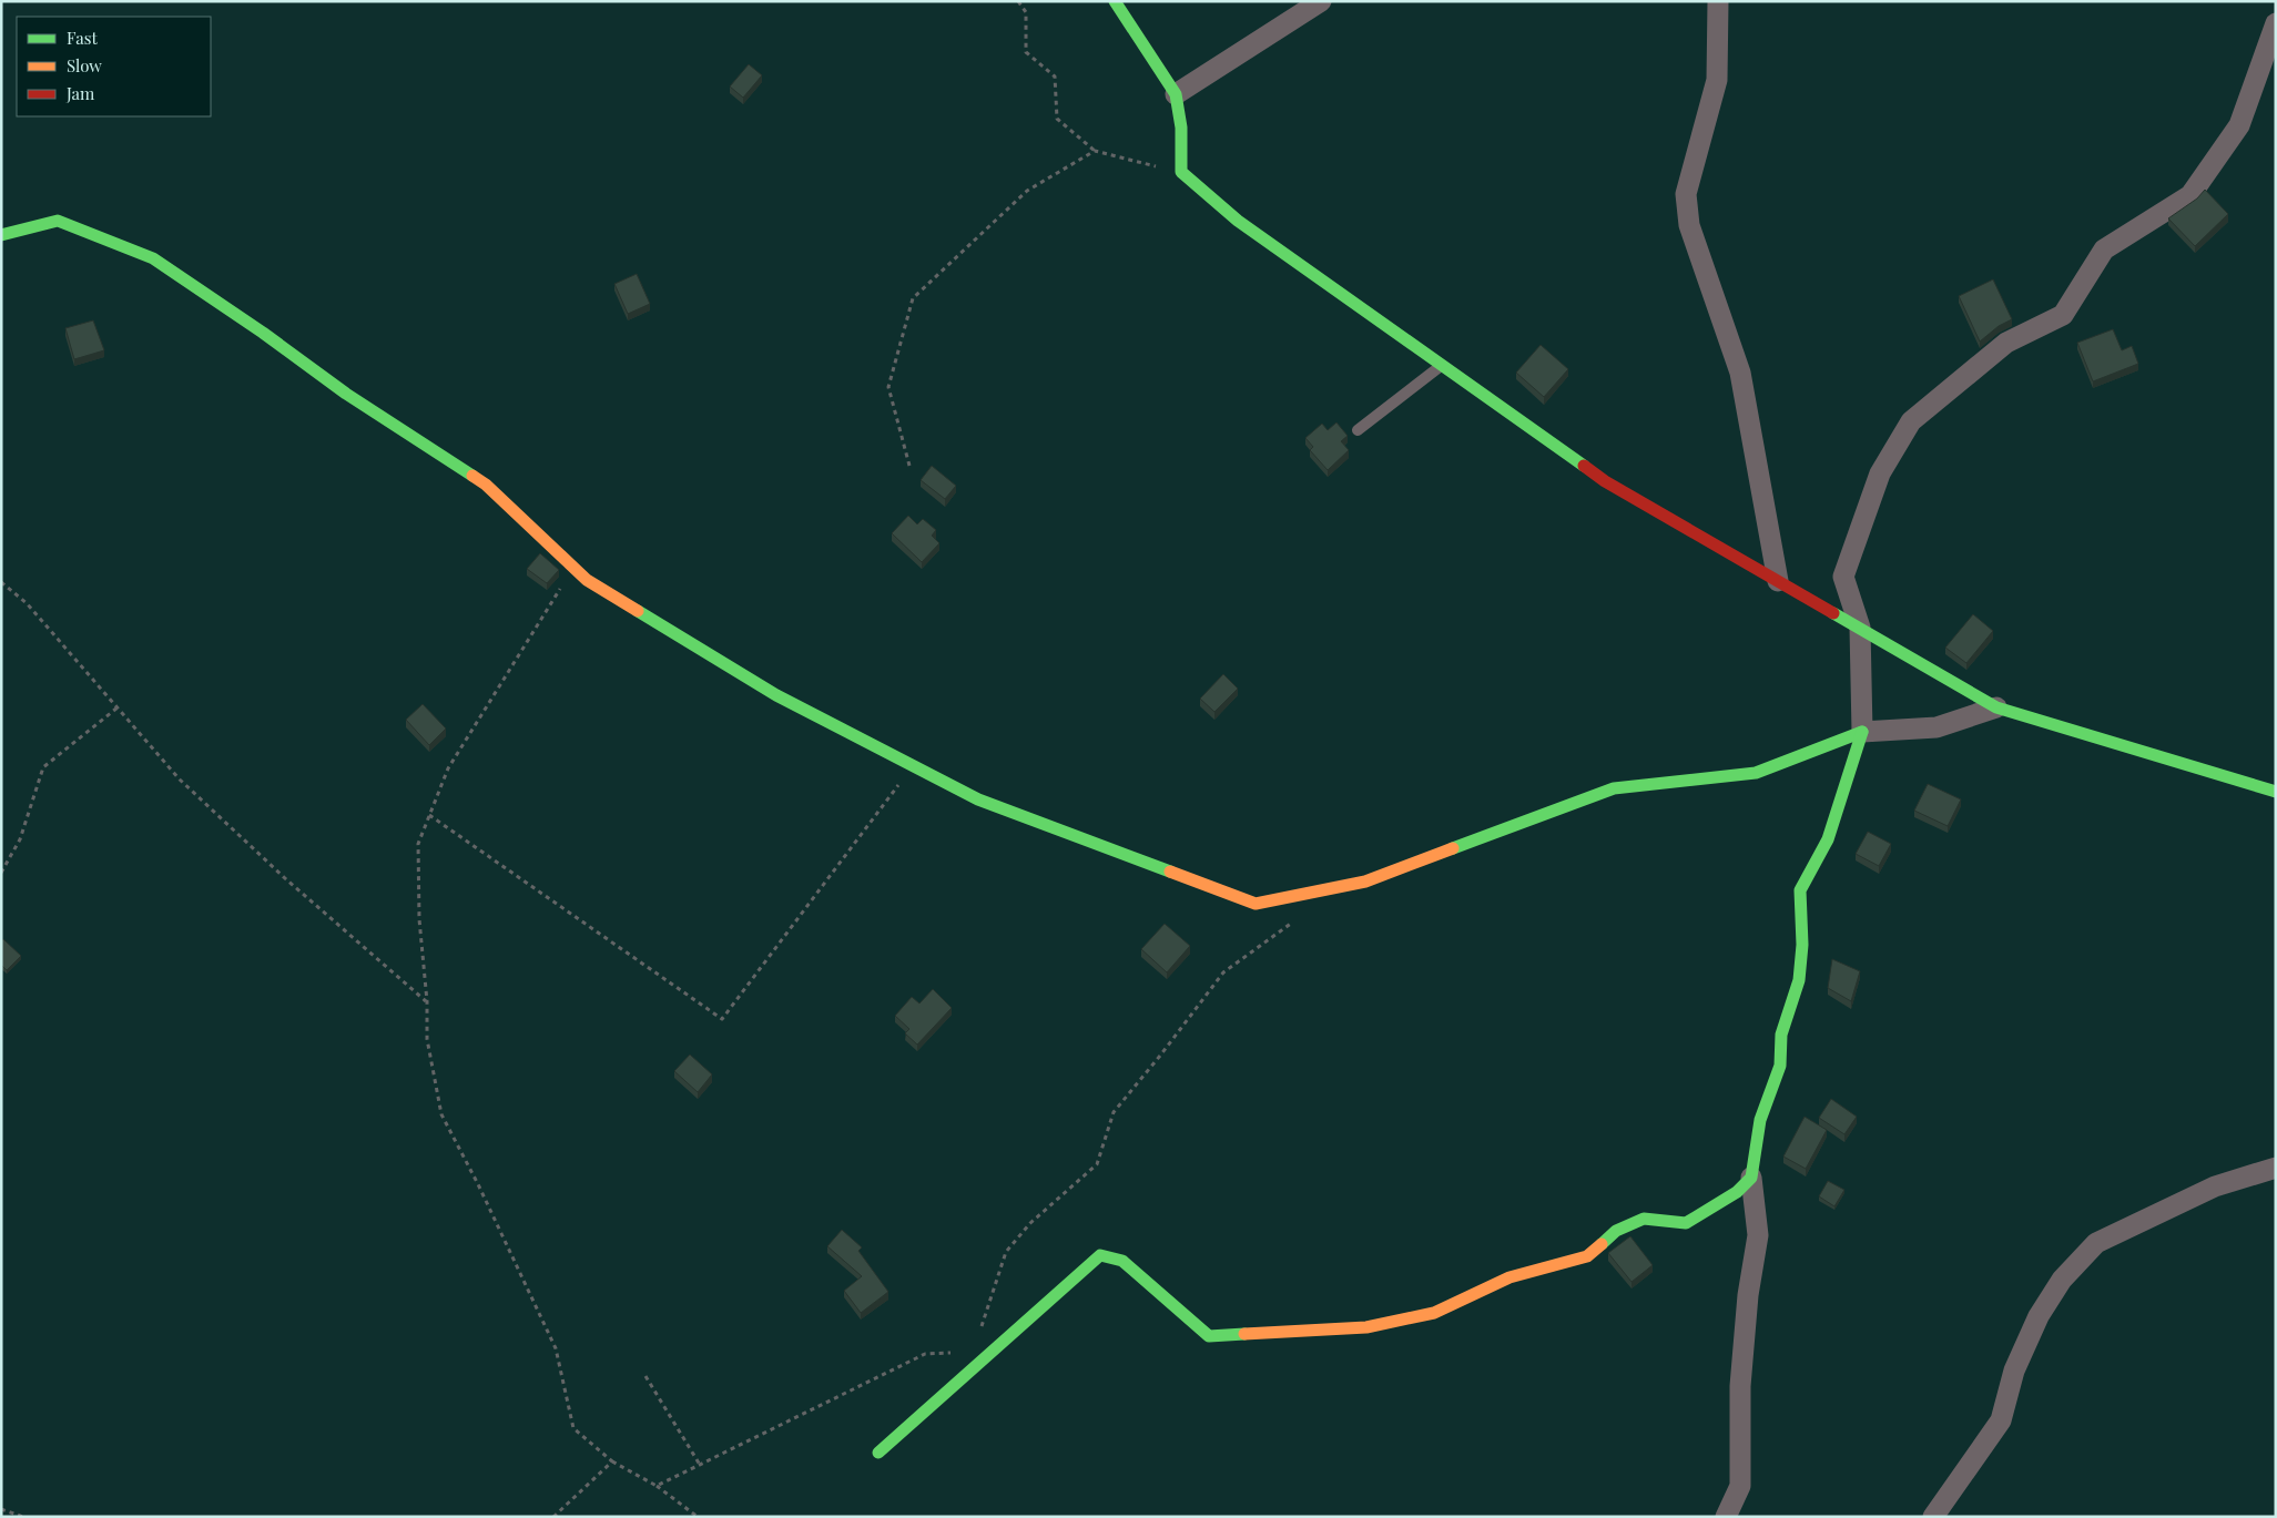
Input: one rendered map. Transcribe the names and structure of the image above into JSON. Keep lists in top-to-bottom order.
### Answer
{
  "legend": ["Fast", "Slow", "Jam"]
}
